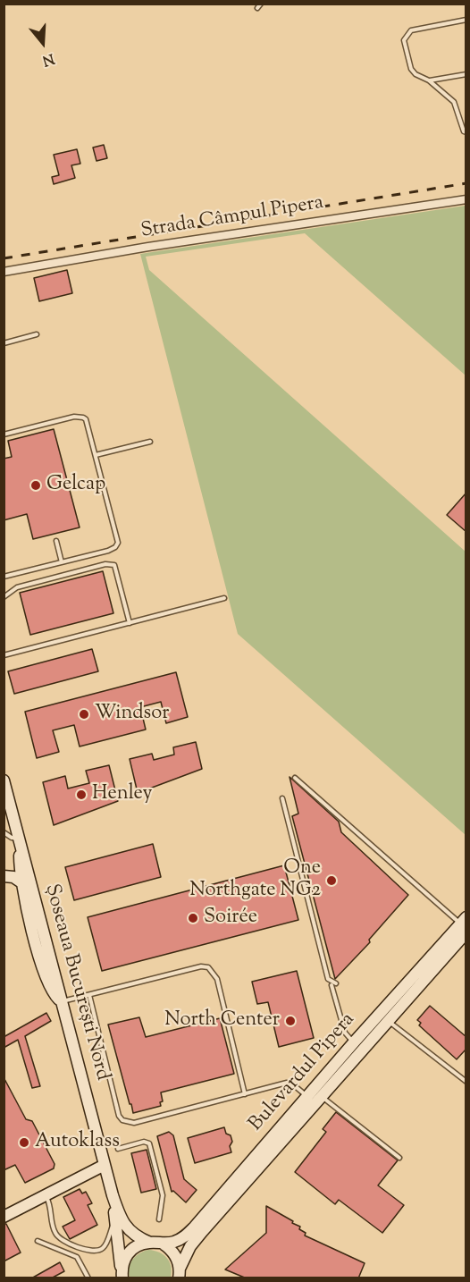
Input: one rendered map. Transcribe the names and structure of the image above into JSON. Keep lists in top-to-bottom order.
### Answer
{
  "streets": {
    "main road": ["Șoseaua București Nord", "Bulevardul Pipera"],
    "street": ["Strada Câmpul Pipera"]
  },
  "crossings": [
    ["Șoseaua București Nord", "Bulevardul Pipera"]
  ],
  "places": [
    "Gelcap",
    "Windsor",
    "Henley",
    "One Northgate NG2",
    "Soirée",
    "North Center",
    "Autoklass"
  ],
  "north": "bottom"
}
